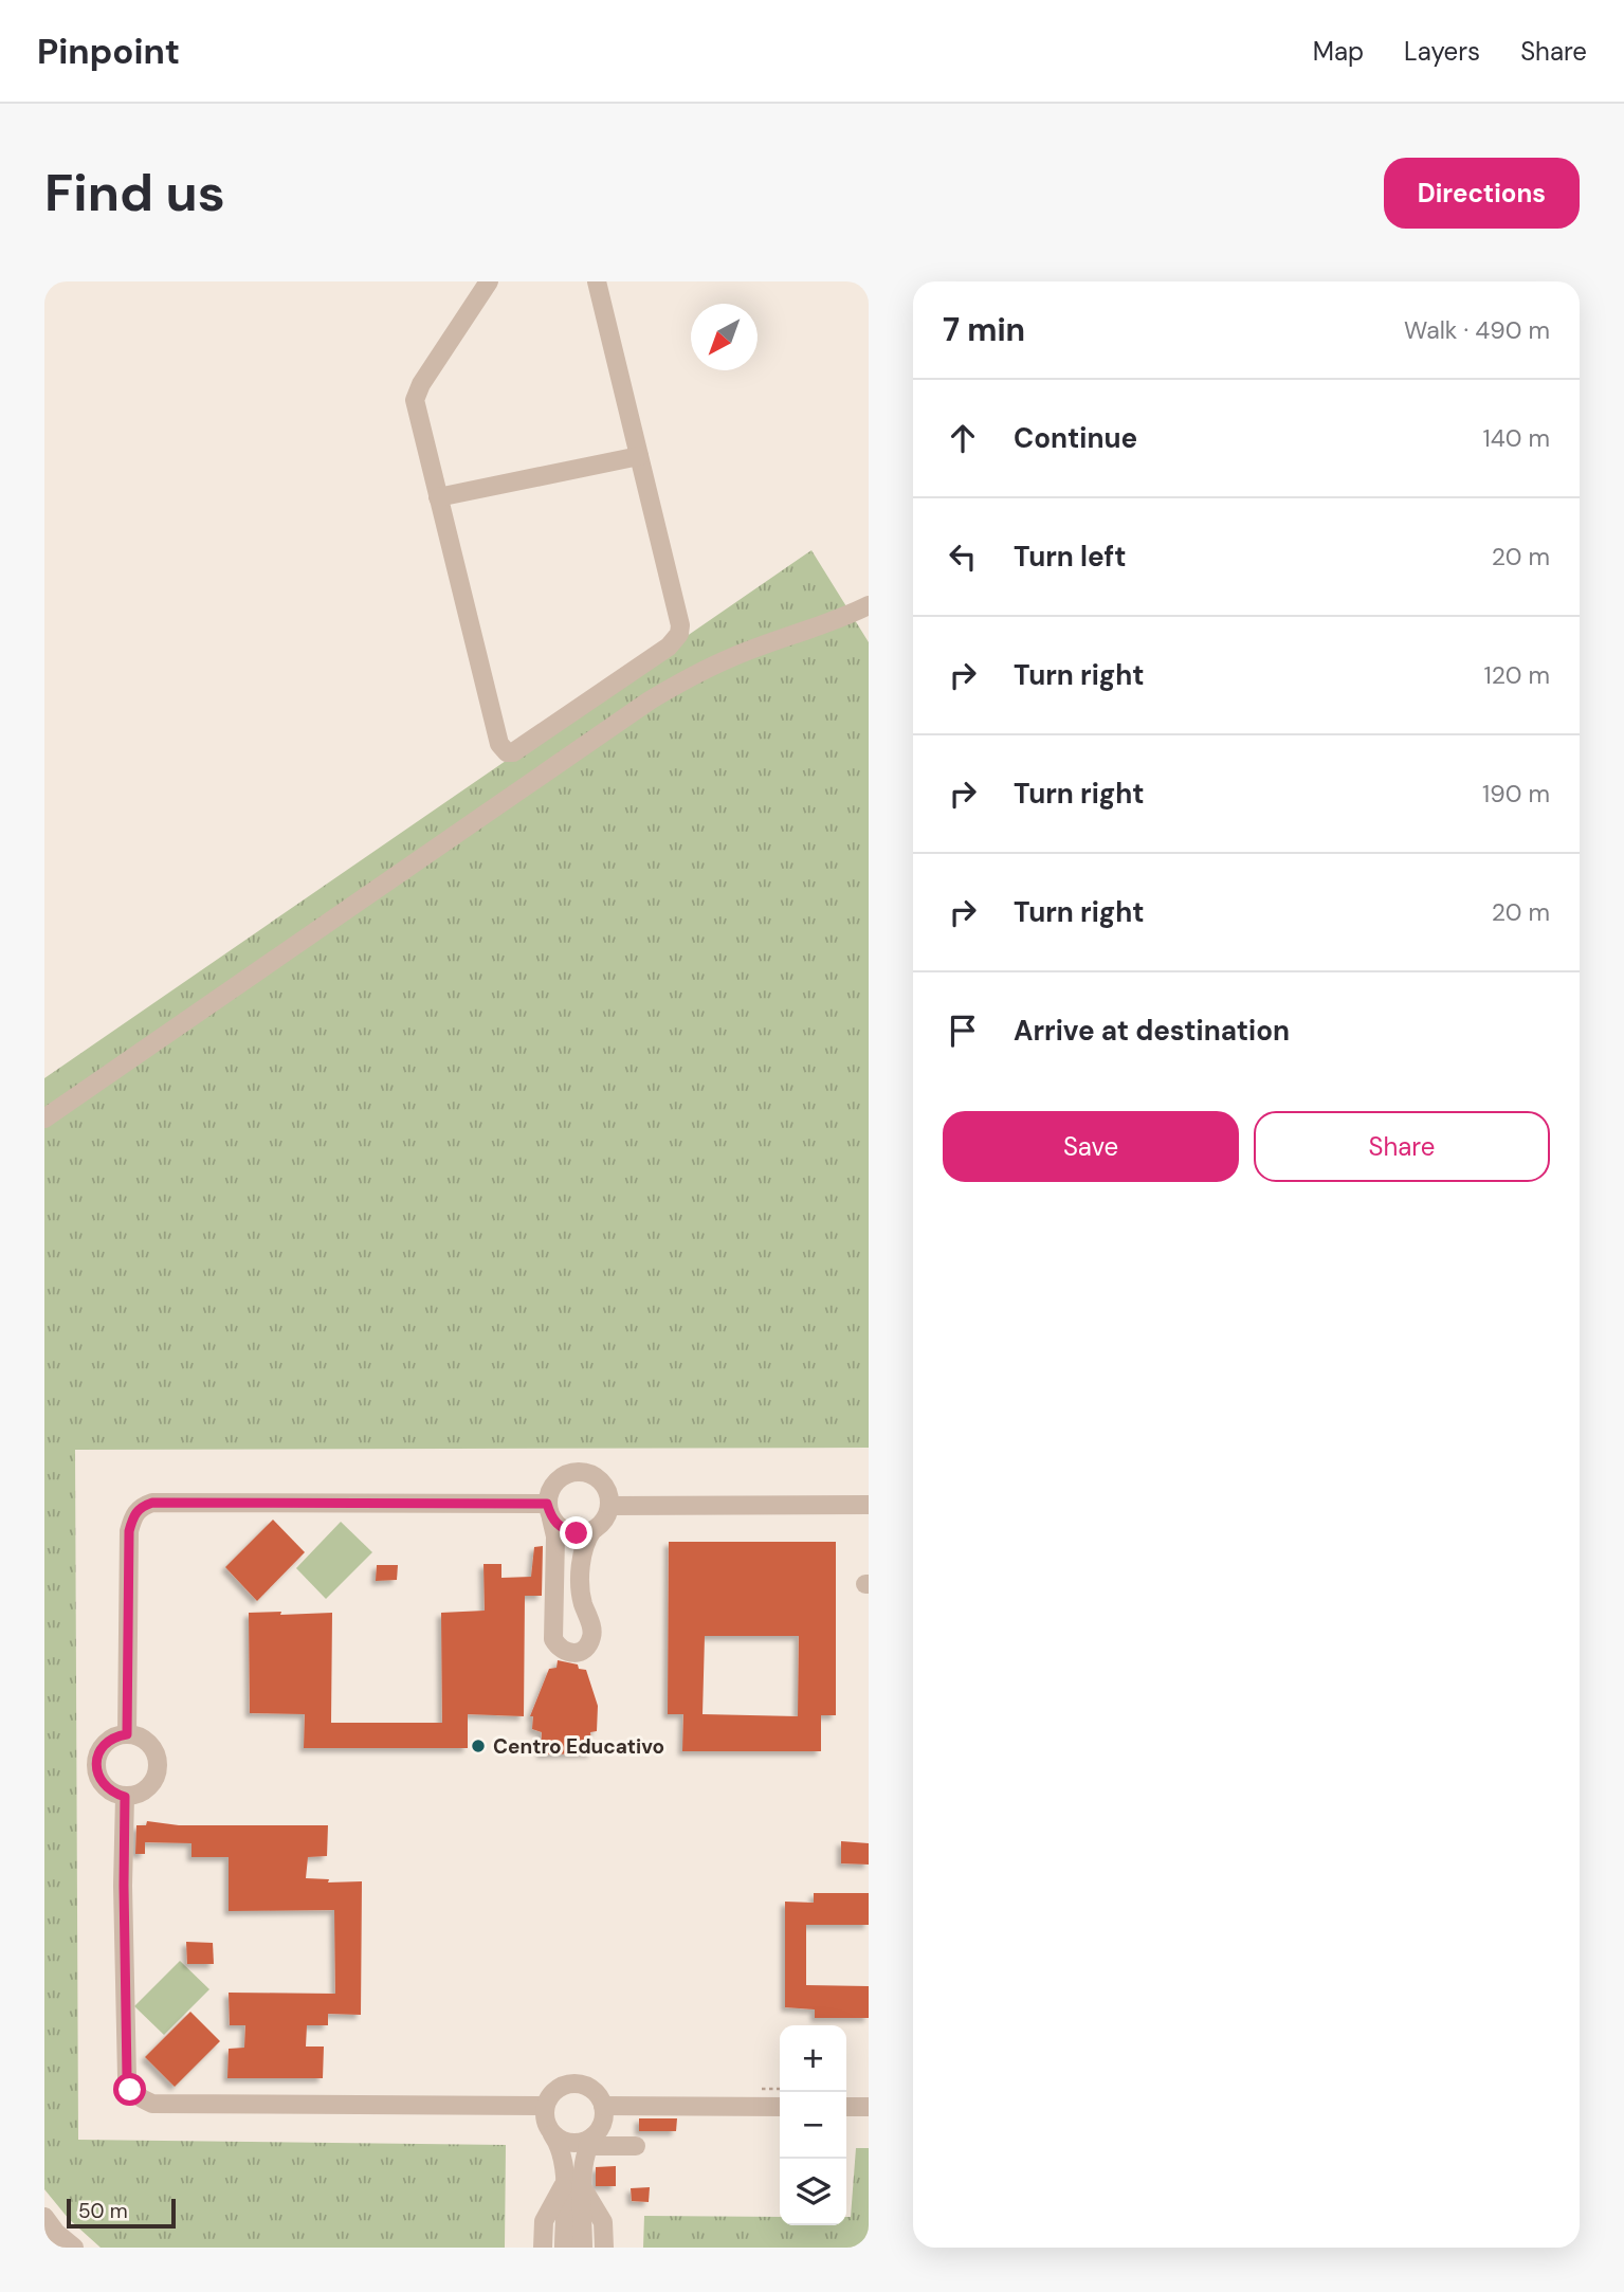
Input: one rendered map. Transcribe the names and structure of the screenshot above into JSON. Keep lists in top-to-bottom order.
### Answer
{
  "places": ["Centro Educativo"],
  "scale_bar": "50 m",
  "north": "bottom left",
  "page": {
    "header": "Pinpoint",
    "nav": ["Map", "Layers", "Share"],
    "buttons": [
      "Directions",
      ["Save", "Share"]
    ],
    "title": "Find us",
    "heading": ["7 min", "Walk · 490 m"],
    "list": [
      ["Continue", "140 m"],
      ["Turn left", "20 m"],
      ["Turn right", "120 m"],
      ["Turn right", "190 m"],
      ["Turn right", "20 m"],
      "Arrive at destination"
    ],
    "map_buttons": ["+", "−"],
    "scale": "50 m"
  }
}
